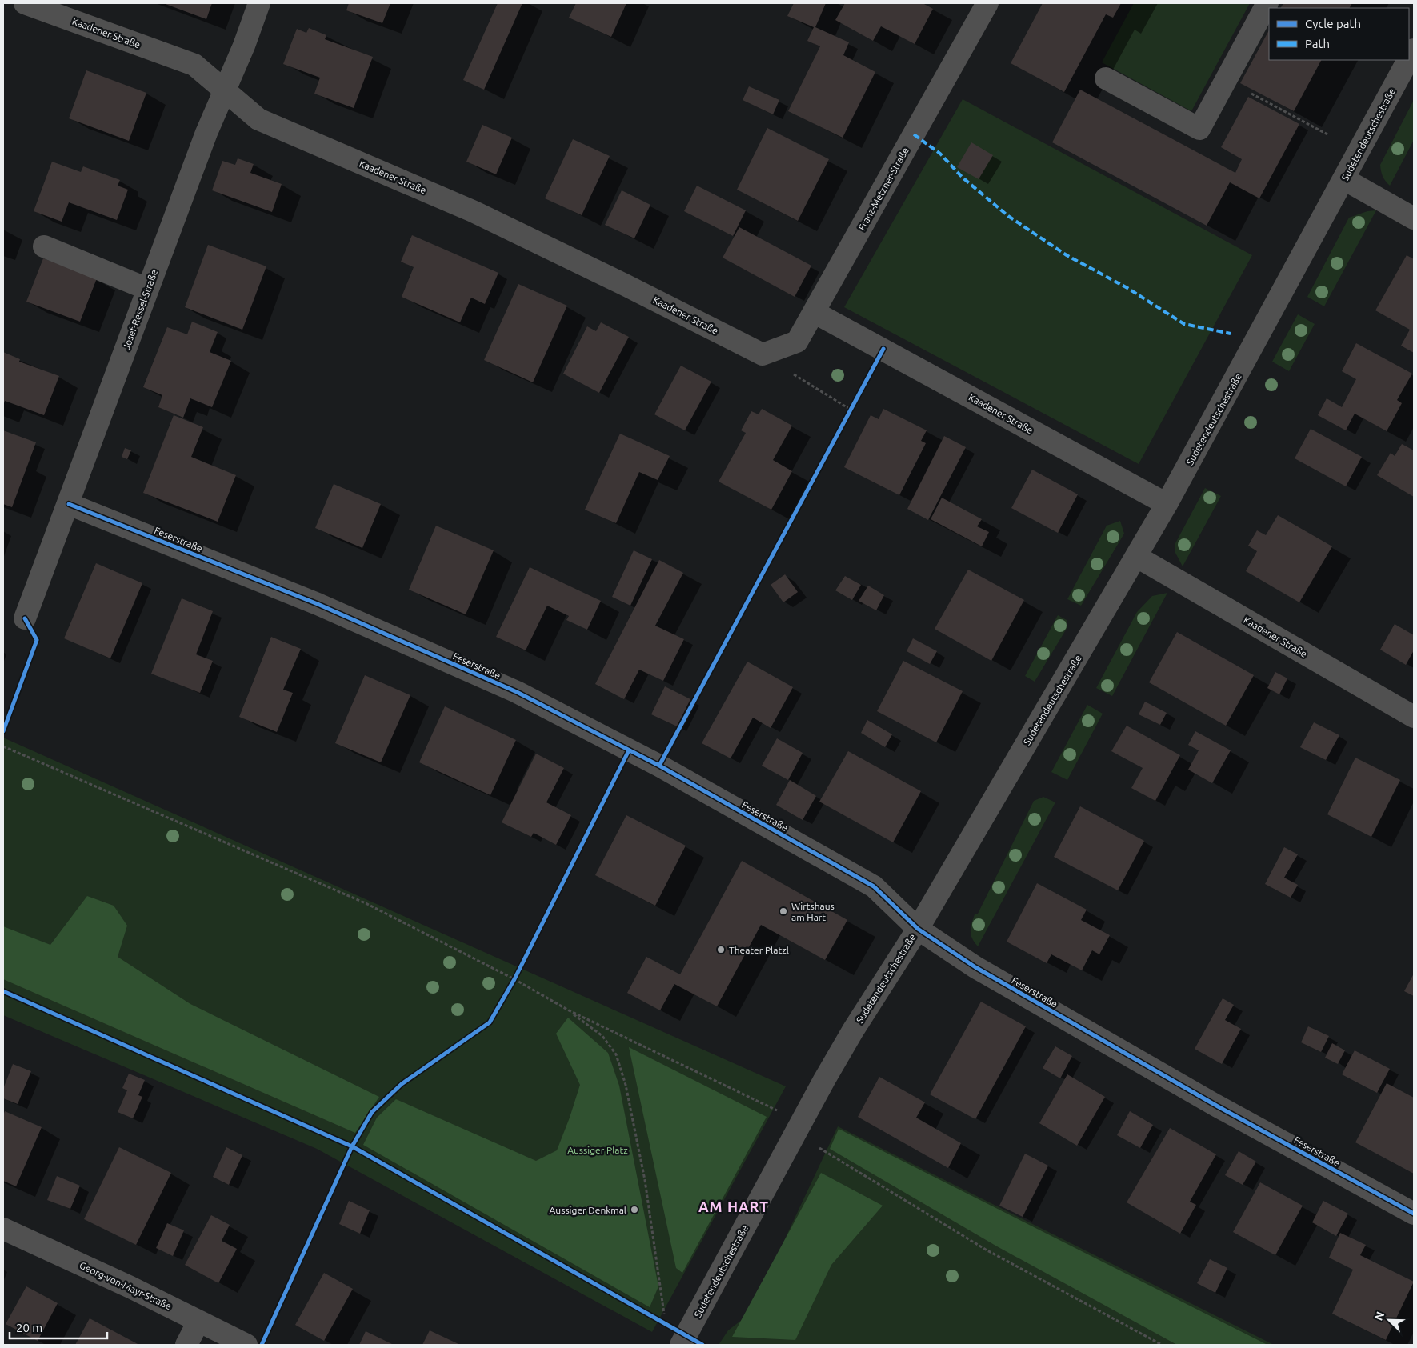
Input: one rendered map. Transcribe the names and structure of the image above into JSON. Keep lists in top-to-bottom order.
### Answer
{
  "streets": {
    "street": [
      "Kaadener Straße",
      "Sudetendeutschestraße",
      "Franz-Metzner-Straße",
      "Josef-Ressel-Straße",
      "Feserstraße",
      "Georg-von-Mayr-Straße"
    ]
  },
  "crossings": [
    ["Kaadener Straße", "Sudetendeutschestraße"],
    ["Kaadener Straße", "Franz-Metzner-Straße"],
    ["Kaadener Straße", "Josef-Ressel-Straße"],
    ["Sudetendeutschestraße", "Feserstraße"],
    ["Josef-Ressel-Straße", "Feserstraße"]
  ],
  "districts": ["AM HART"],
  "parks": ["Aussiger Platz"],
  "places": ["Wirtshaus am Hart", "Theater Platzl", "Aussiger Denkmal"],
  "legend": ["Cycle path", "Path"],
  "scale_bar": "20 m",
  "north": "top left"
}
